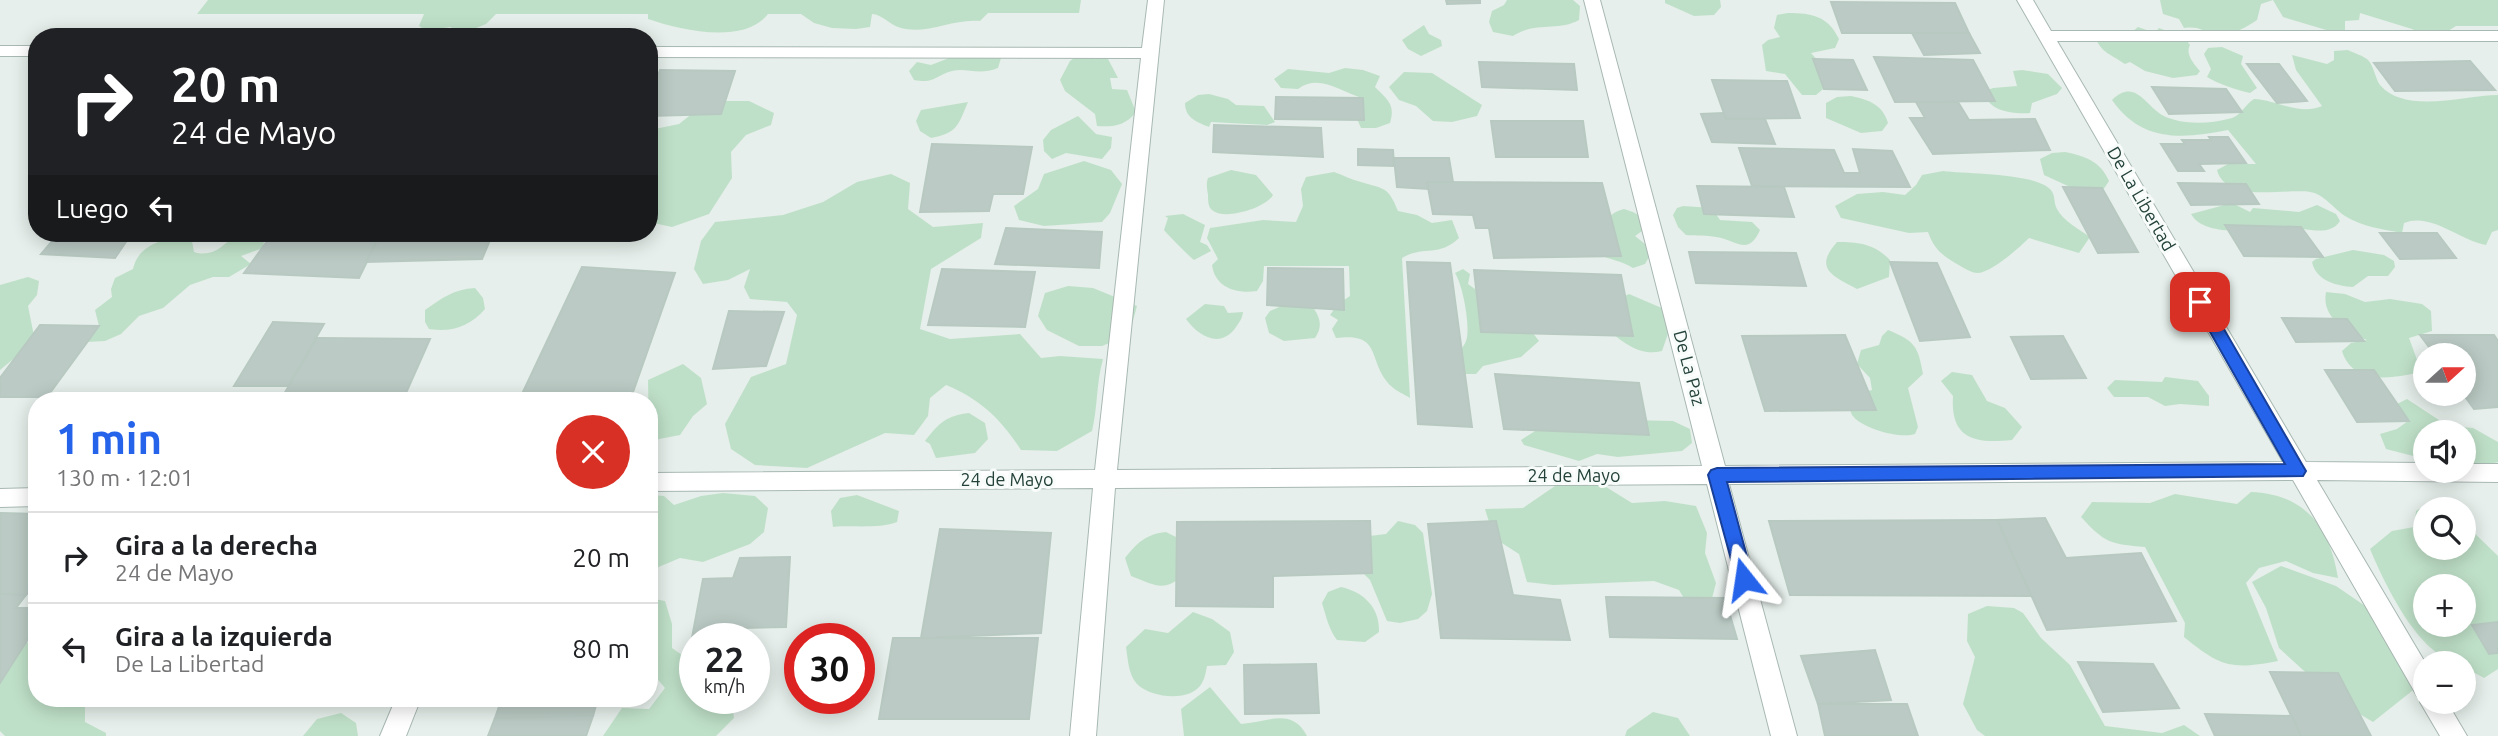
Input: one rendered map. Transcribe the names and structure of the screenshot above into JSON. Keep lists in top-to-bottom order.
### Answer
{
  "streets": {
    "street": ["De La Libertad", "De La Paz", "24 de Mayo"]
  },
  "crossings": [
    ["De La Libertad", "24 de Mayo"],
    ["De La Paz", "24 de Mayo"]
  ],
  "north": "right",
  "page": {
    "turn": ["20 m", "24 de Mayo"],
    "then": "Luego",
    "map_buttons": ["+", "−"],
    "heading": ["1 min", "130 m · 12:01"],
    "list": [
      {
        "name": "Gira a la derecha",
        "note": "24 de Mayo",
        "value": "20 m"
      },
      {
        "name": "Gira a la izquierda",
        "note": "De La Libertad",
        "value": "80 m"
      }
    ],
    "speed": "22 km/h",
    "limit": "30"
  }
}
